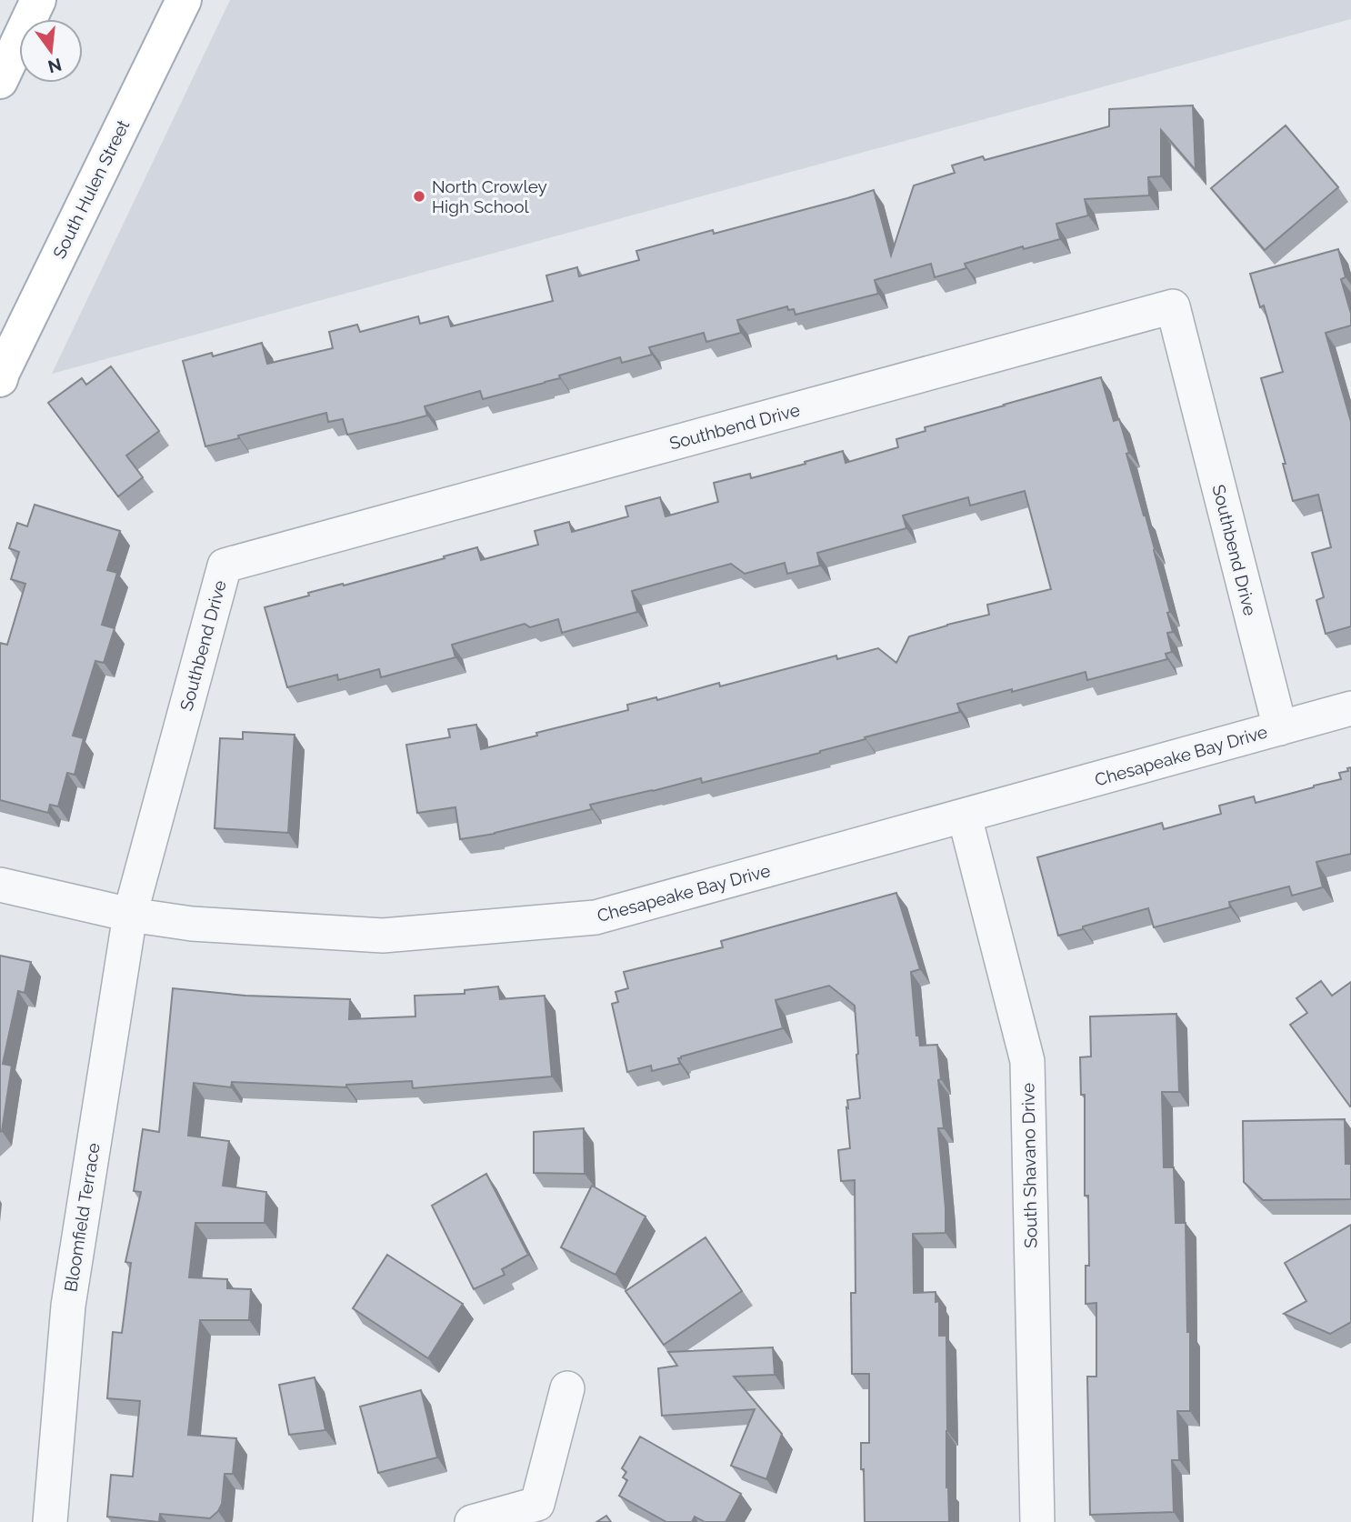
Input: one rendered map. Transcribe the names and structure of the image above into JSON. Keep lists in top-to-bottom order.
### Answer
{
  "streets": {
    "main road": ["South Hulen Street"],
    "street": [
      "Southbend Drive",
      "Chesapeake Bay Drive",
      "South Shavano Drive",
      "Bloomfield Terrace"
    ]
  },
  "crossings": [
    ["Southbend Drive", "Chesapeake Bay Drive"],
    ["Southbend Drive", "Bloomfield Terrace"],
    ["Chesapeake Bay Drive", "South Shavano Drive"],
    ["Chesapeake Bay Drive", "Bloomfield Terrace"]
  ],
  "places": ["North Crowley High School"],
  "north": "bottom"
}
